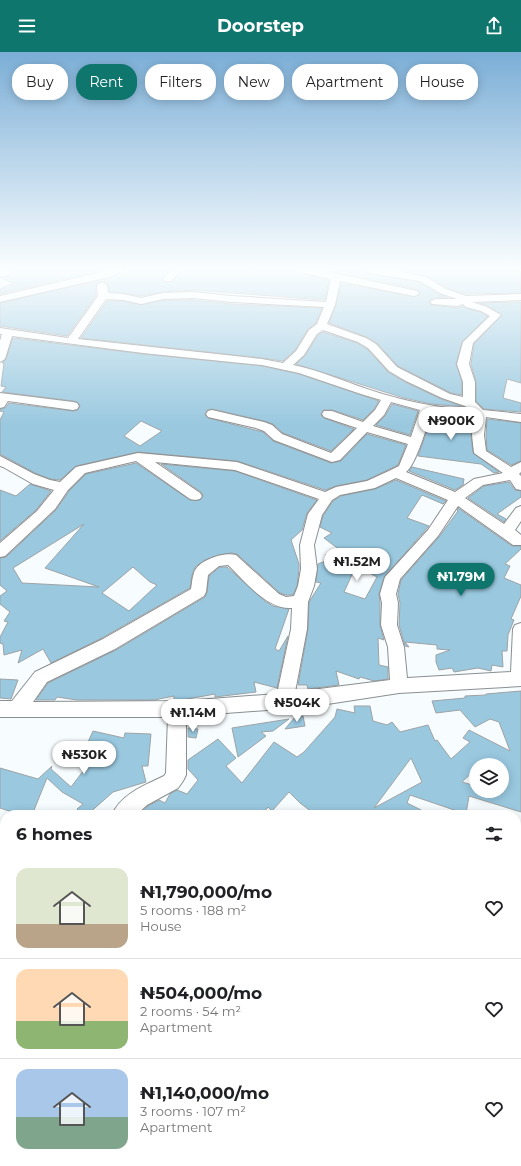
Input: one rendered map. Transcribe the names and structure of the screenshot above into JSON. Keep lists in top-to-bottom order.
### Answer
{
  "page": {
    "header": "Doorstep",
    "chip": [
      "Buy",
      "Rent",
      "Filters",
      "New",
      "Apartment",
      "House"
    ],
    "price": [
      "₦900K",
      "₦1.52M",
      "₦1.79M",
      "₦504K",
      "₦1.14M",
      "₦530K"
    ],
    "heading": "6 homes",
    "list": [
      {
        "name": "₦1,790,000/mo",
        "note": "5 rooms · 188 m² · House"
      },
      {
        "name": "₦504,000/mo",
        "note": "2 rooms · 54 m² · Apartment"
      },
      {
        "name": "₦1,140,000/mo",
        "note": "3 rooms · 107 m² · Apartment"
      }
    ]
  }
}
